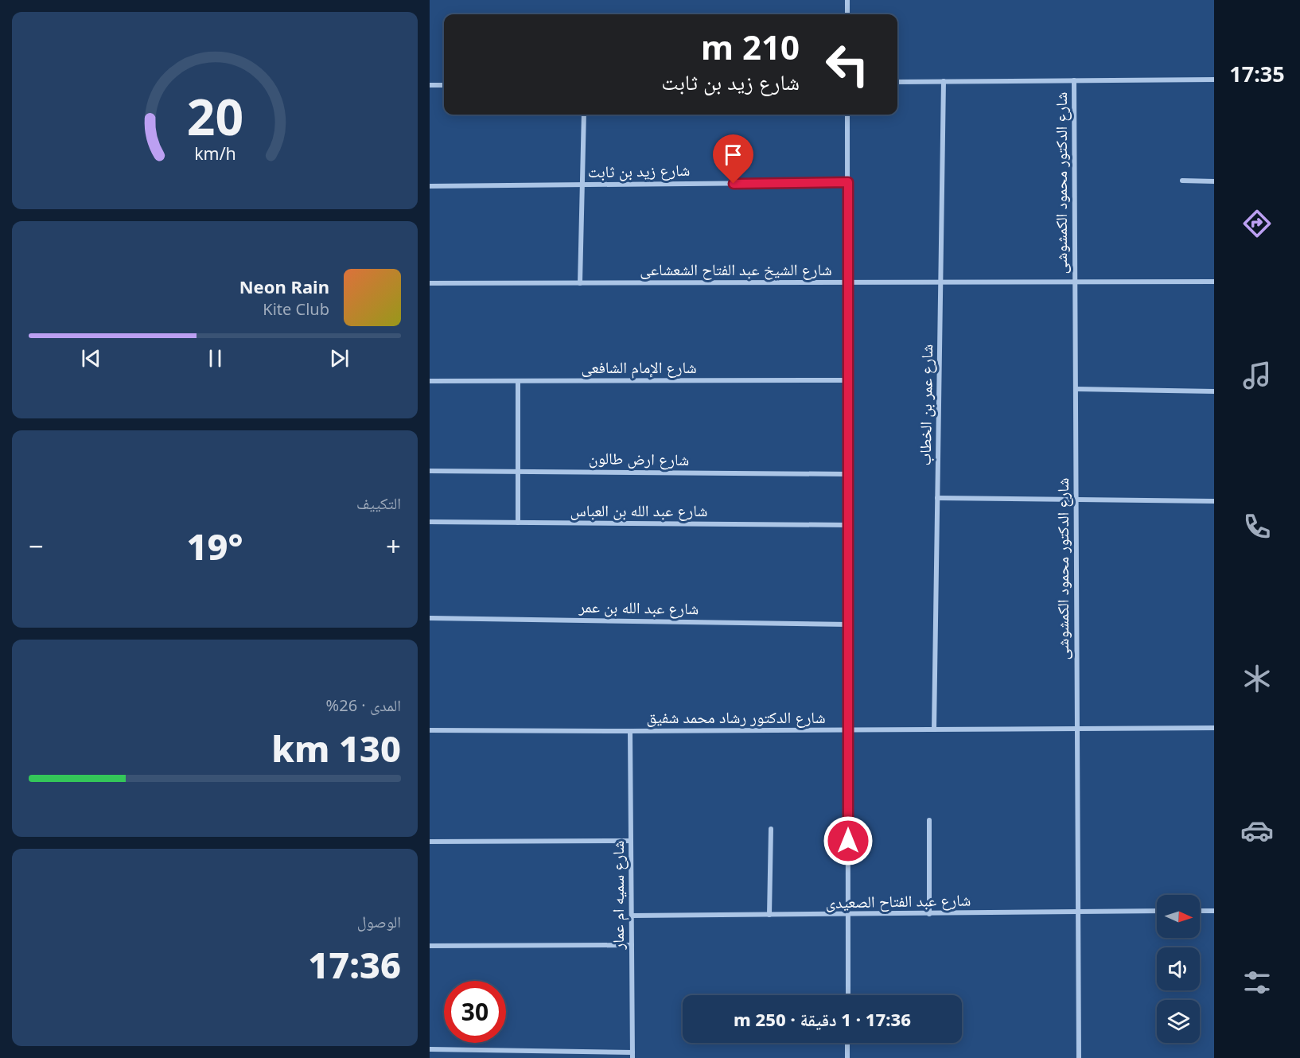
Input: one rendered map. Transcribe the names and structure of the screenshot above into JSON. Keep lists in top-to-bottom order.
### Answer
{
  "streets": {
    "street": [
      "شارع زيد بن ثابت",
      "شارع الدكتور محمود الكمشوشى",
      "شارع الشيخ عبد الفتاح الشعشاعى",
      "شارع الإمام الشافعى",
      "شارع عمر بن الخطاب",
      "شارع ارض طالون",
      "شارع عبد الله بن العباس",
      "شارع عبد الله بن عمر",
      "شارع الدكتور رشاد محمد شفيق",
      "شارع سميه ام عمار",
      "شارع عبد الفتاح الصعيدى"
    ]
  },
  "crossings": [
    ["شارع الدكتور محمود الكمشوشى", "شارع الشيخ عبد الفتاح الشعشاعى"],
    ["شارع الدكتور محمود الكمشوشى", "شارع الدكتور رشاد محمد شفيق"],
    ["شارع الدكتور محمود الكمشوشى", "شارع عبد الفتاح الصعيدى"],
    ["شارع الشيخ عبد الفتاح الشعشاعى", "شارع عمر بن الخطاب"],
    ["شارع عمر بن الخطاب", "شارع الدكتور رشاد محمد شفيق"],
    ["شارع الدكتور رشاد محمد شفيق", "شارع سميه ام عمار"],
    ["شارع سميه ام عمار", "شارع عبد الفتاح الصعيدى"]
  ],
  "north": "right",
  "page": {
    "tabs": "17:35",
    "turn": ["210 m", "شارع زيد بن ثابت"],
    "song": ["Neon Rain", "Kite Club"],
    "tile": [
      "التكييف",
      ["المدى · 26%", "130 km"],
      ["الوصول", "17:36"]
    ],
    "heat": ["−", "19°", "+"],
    "limit": "30",
    "trip": "17:36 · 1 دقيقة · 250 m",
    "gauge": ["20", "km/h"]
  }
}
